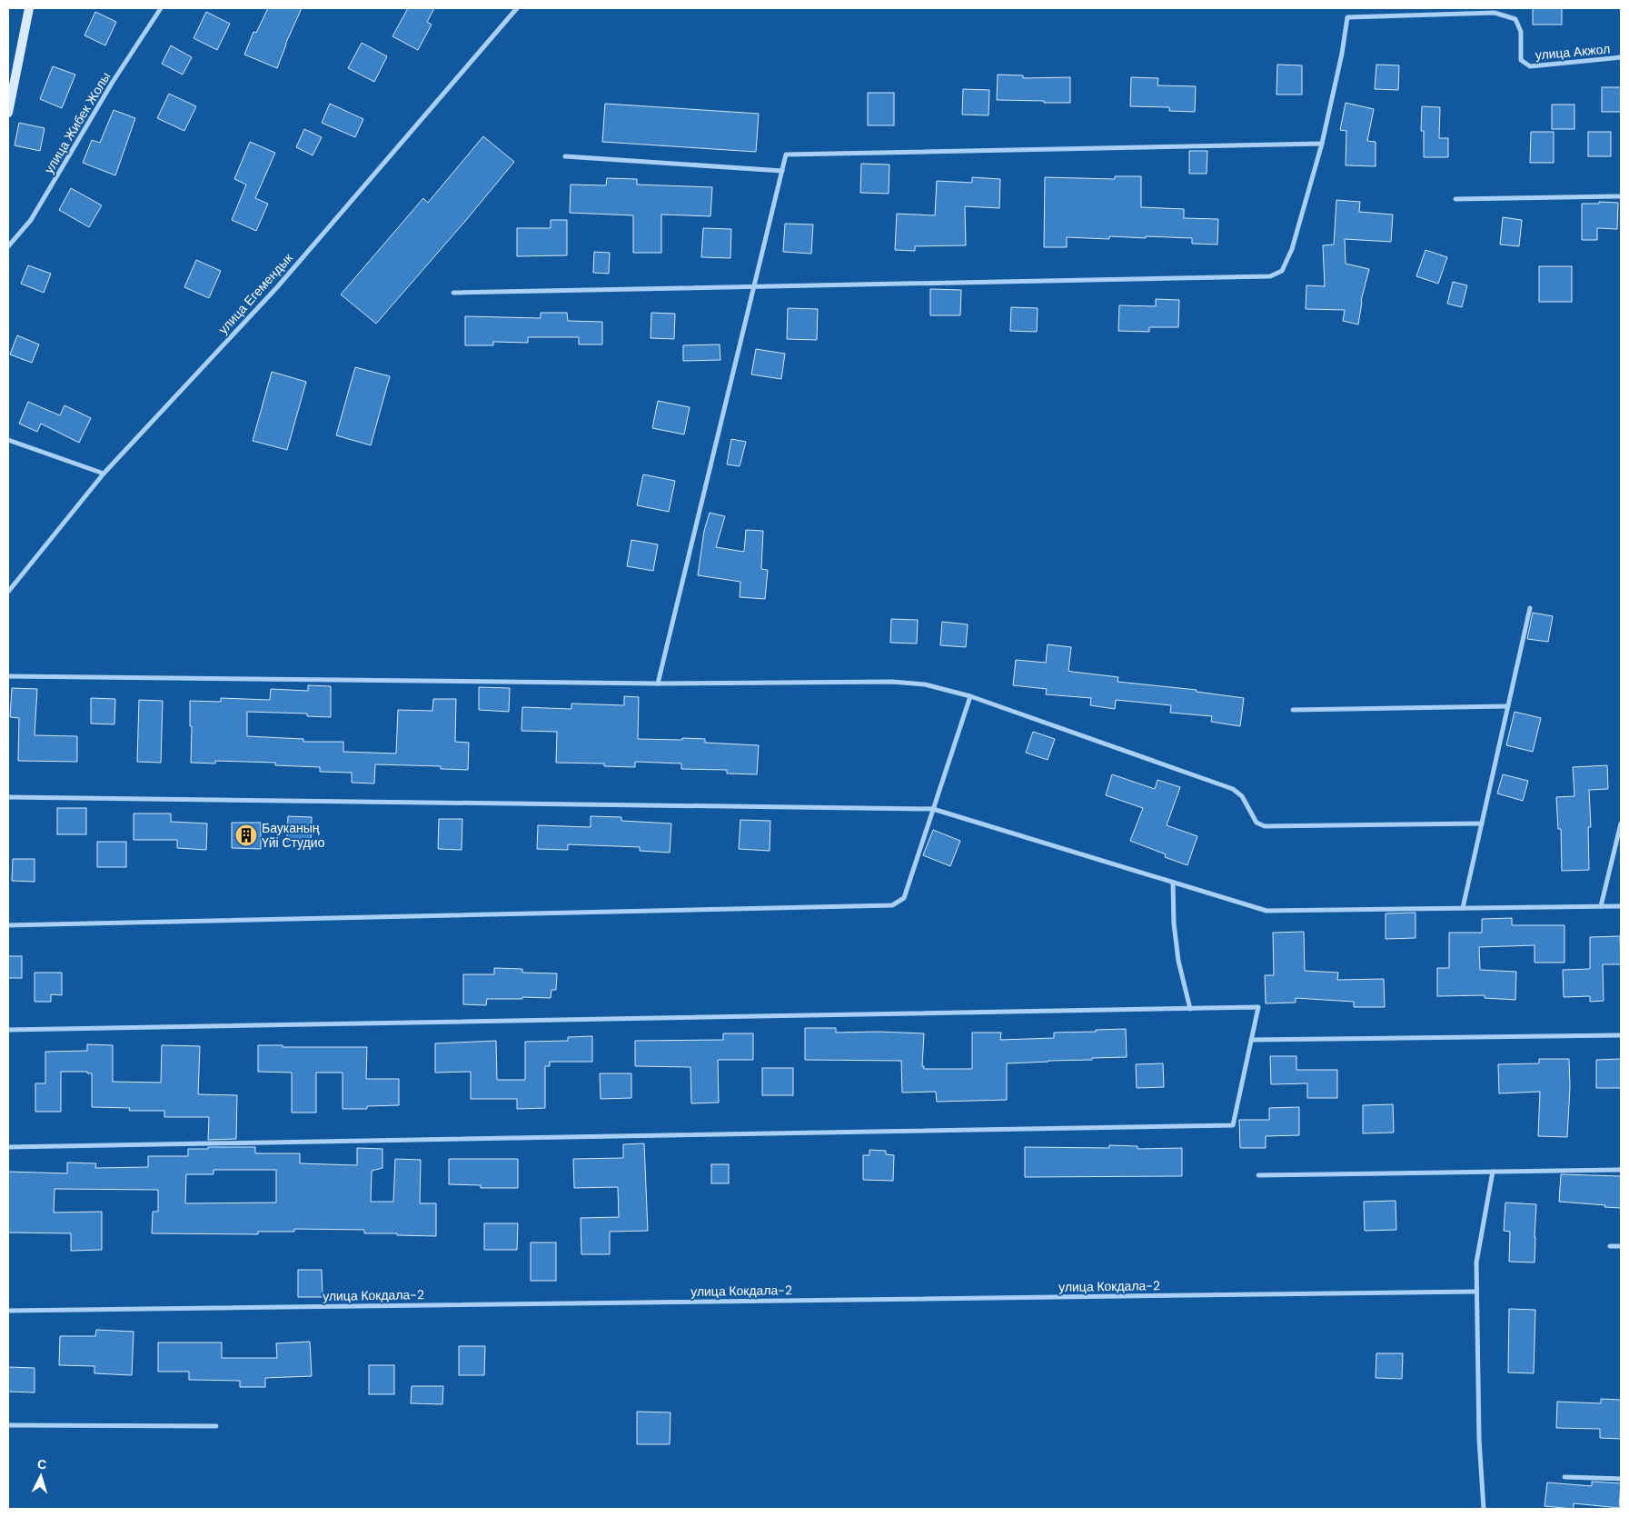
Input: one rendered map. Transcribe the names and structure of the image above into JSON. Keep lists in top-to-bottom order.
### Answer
{
  "streets": {
    "street": [
      "улица Акжол",
      "улица Жибек Жолы",
      "улица Егемендык",
      "улица Кокдала-2"
    ]
  },
  "places": {
    "building": ["Бауканың Үйі Студио"]
  },
  "north": "top"
}
